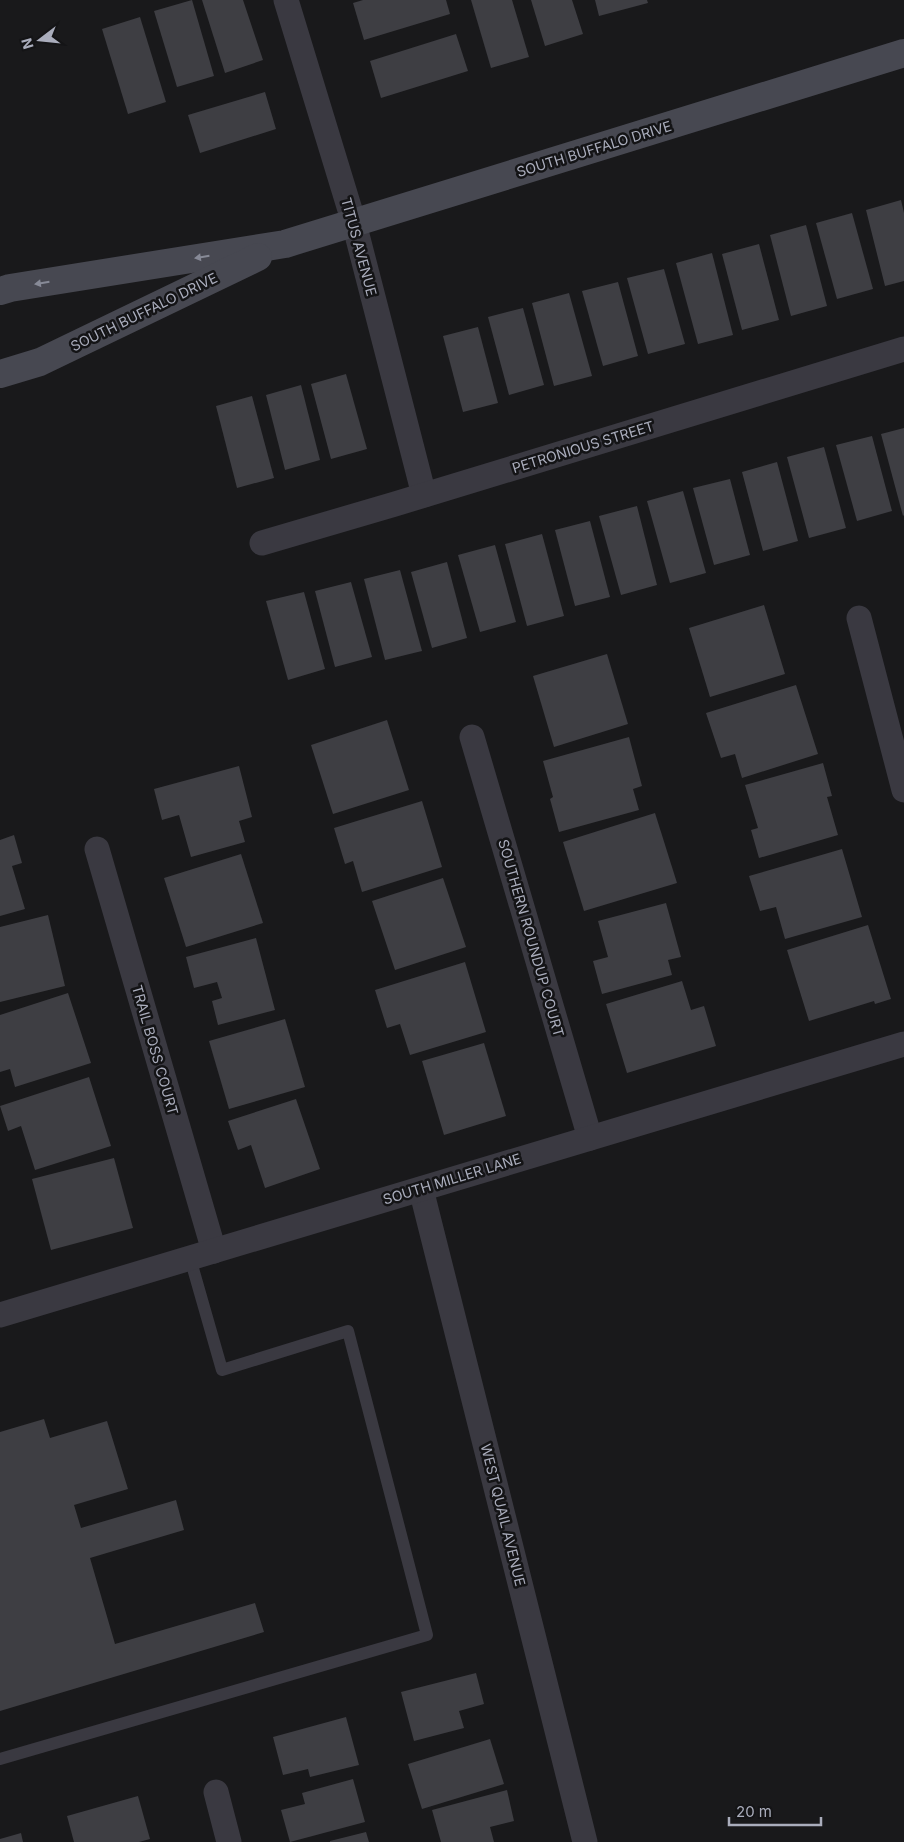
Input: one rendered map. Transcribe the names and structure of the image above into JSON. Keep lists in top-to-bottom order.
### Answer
{
  "streets": {
    "main road": ["SOUTH BUFFALO DRIVE"],
    "street": [
      "TITUS AVENUE",
      "PETRONIOUS STREET",
      "SOUTHERN ROUNDUP COURT",
      "TRAIL BOSS COURT",
      "SOUTH MILLER LANE",
      "WEST QUAIL AVENUE"
    ]
  },
  "crossings": [
    ["SOUTH BUFFALO DRIVE", "TITUS AVENUE"],
    ["TITUS AVENUE", "PETRONIOUS STREET"],
    ["SOUTHERN ROUNDUP COURT", "SOUTH MILLER LANE"],
    ["TRAIL BOSS COURT", "SOUTH MILLER LANE"],
    ["SOUTH MILLER LANE", "WEST QUAIL AVENUE"]
  ],
  "scale_bar": "20 m",
  "north": "left"
}
